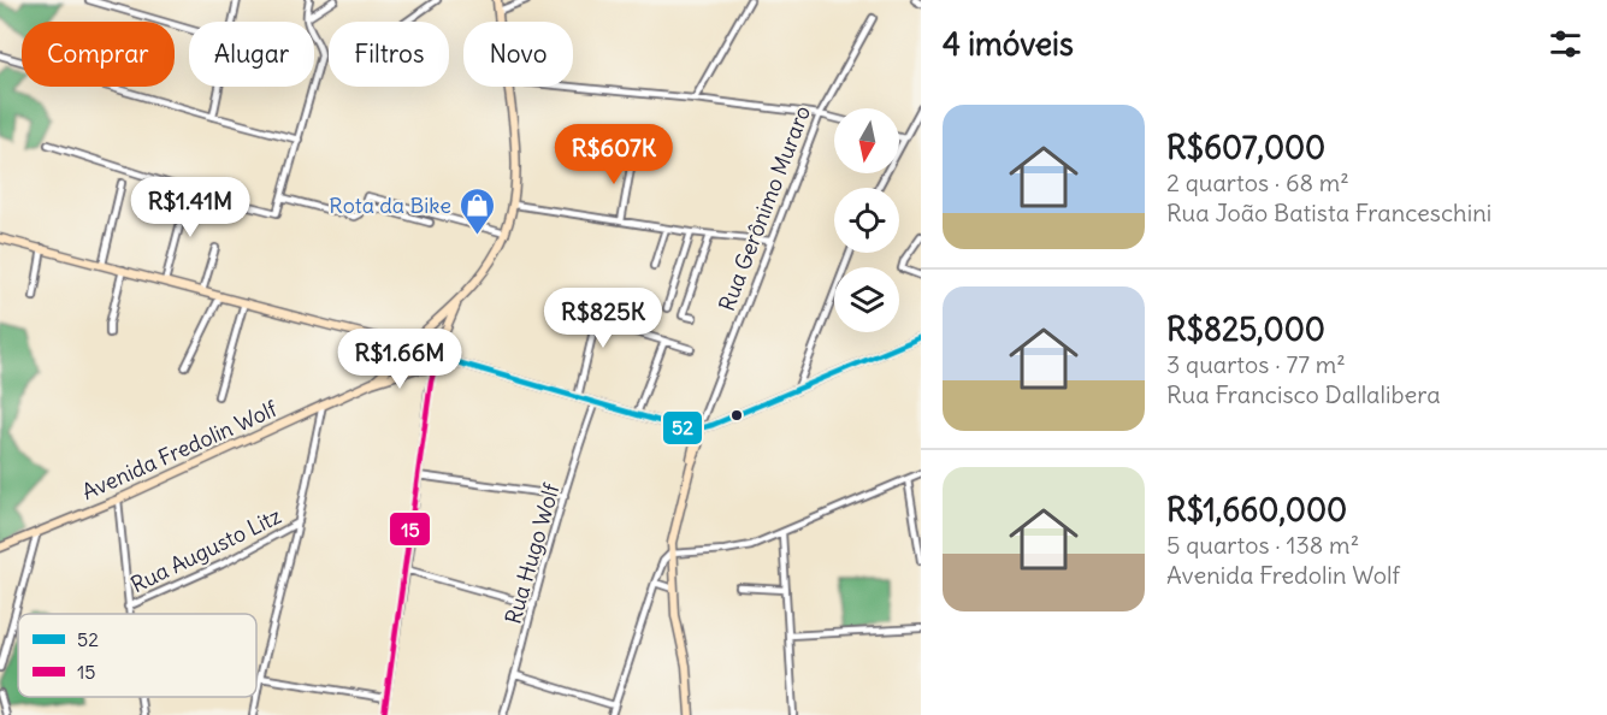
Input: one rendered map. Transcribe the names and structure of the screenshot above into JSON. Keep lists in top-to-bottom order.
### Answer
{
  "streets": {
    "street": [
      "Rua Gerônimo Muraro",
      "Avenida Fredolin Wolf",
      "Rua Augusto Litz",
      "Rua Hugo Wolf"
    ]
  },
  "places": {
    "shop": ["Rota da Bike"]
  },
  "lines": ["transit line 52", "transit line 15"],
  "legend": ["52", "15"],
  "north": "bottom",
  "page": {
    "heading": "4 imóveis",
    "chip": [
      "Comprar",
      "Alugar",
      "Filtros",
      "Novo"
    ],
    "list": [
      {
        "name": "R$607,000",
        "note": "2 quartos · 68 m² · Rua João Batista Franceschini"
      },
      {
        "name": "R$825,000",
        "note": "3 quartos · 77 m² · Rua Francisco Dallalibera"
      },
      {
        "name": "R$1,660,000",
        "note": "5 quartos · 138 m² · Avenida Fredolin Wolf"
      }
    ],
    "price": [
      "R$607K",
      "R$1.41M",
      "R$825K",
      "R$1.66M"
    ]
  }
}
